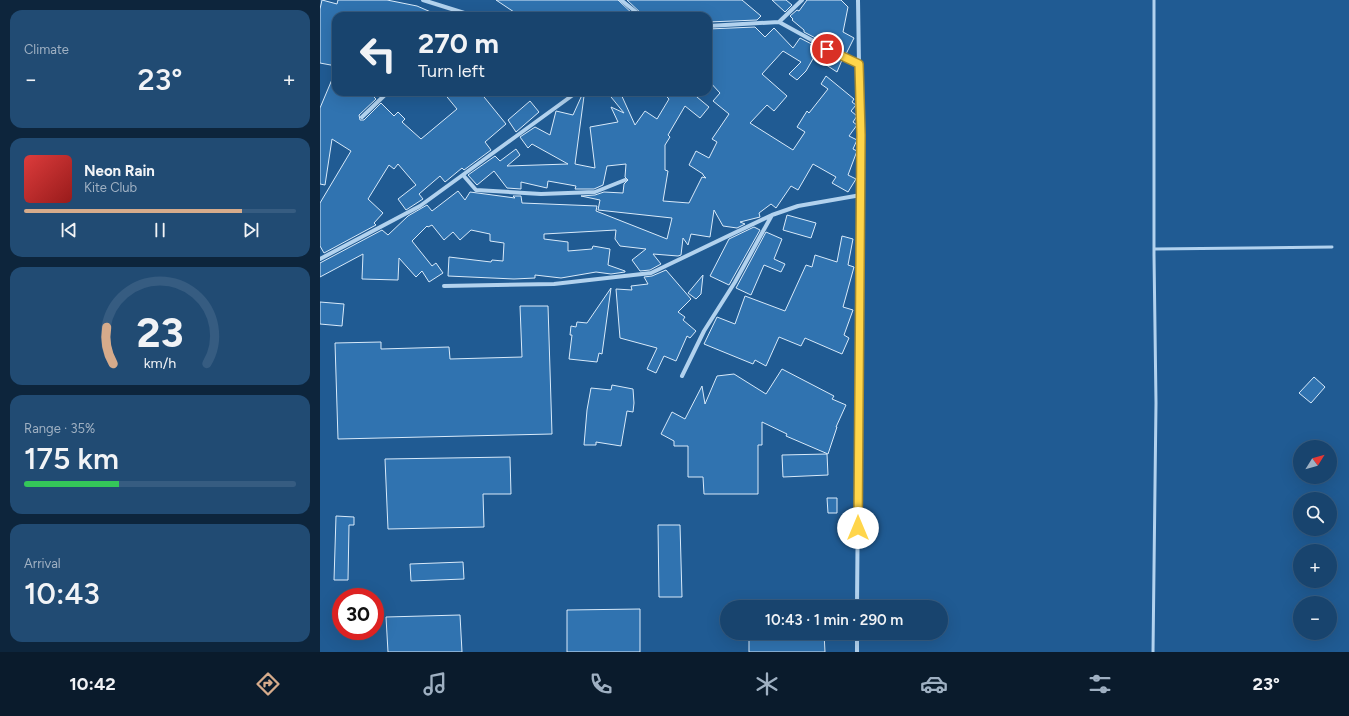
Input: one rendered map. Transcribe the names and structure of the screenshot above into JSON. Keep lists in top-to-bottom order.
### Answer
{
  "north": "top right",
  "page": {
    "tile": [
      "Climate",
      ["Range · 35%", "175 km"],
      ["Arrival", "10:43"]
    ],
    "turn": ["270 m", "Turn left"],
    "heat": ["−", "23°", "+"],
    "song": ["Neon Rain", "Kite Club"],
    "map_buttons": ["+", "−"],
    "limit": "30",
    "trip": "10:43 · 1 min · 290 m",
    "tabs": ["10:42", "23°"],
    "gauge": ["23", "km/h"]
  }
}
